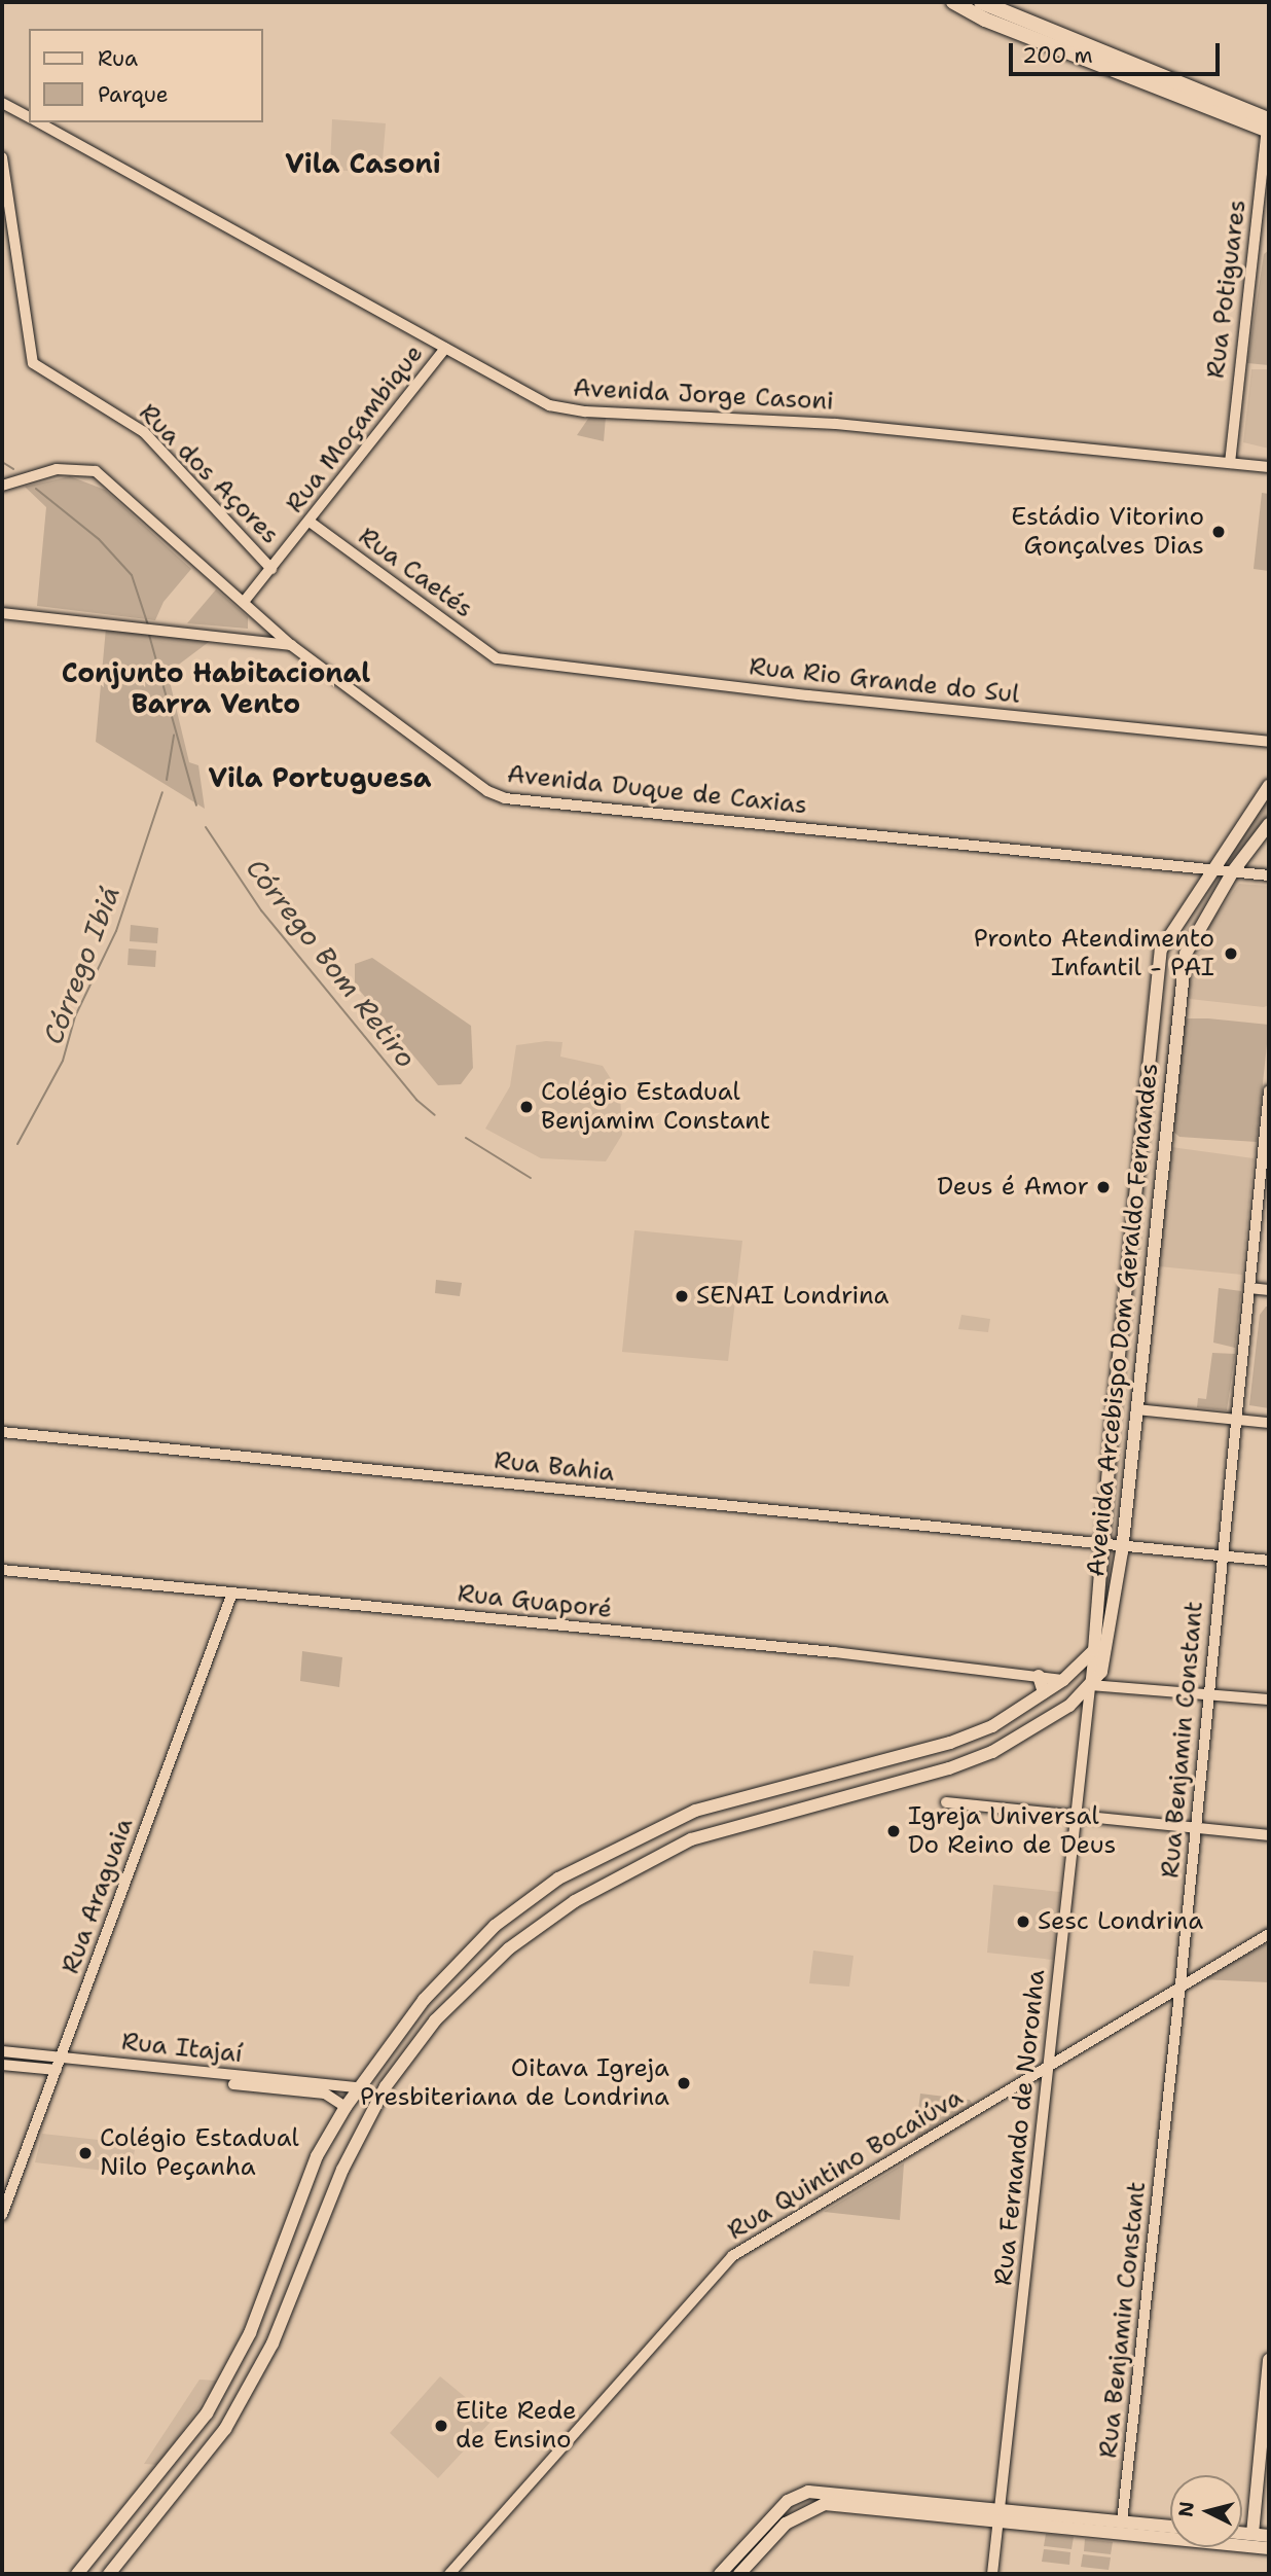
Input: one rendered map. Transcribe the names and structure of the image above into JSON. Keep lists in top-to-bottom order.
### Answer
{
  "streets": {
    "main road": ["Avenida Arcebispo Dom Geraldo Fernandes"],
    "street": [
      "Rua Potiguares",
      "Avenida Jorge Casoni",
      "Rua Moçambique",
      "Rua dos Açores",
      "Rua Caetés",
      "Rua Rio Grande do Sul",
      "Avenida Duque de Caxias",
      "Rua Bahia",
      "Rua Guaporé",
      "Rua Benjamin Constant",
      "Rua Araguaia",
      "Rua Itajaí",
      "Rua Fernando de Noronha",
      "Rua Quintino Bocaiúva"
    ]
  },
  "crossings": [
    ["Rua Potiguares", "Avenida Jorge Casoni"],
    ["Avenida Jorge Casoni", "Rua Moçambique"],
    ["Rua Moçambique", "Rua dos Açores"],
    ["Rua Moçambique", "Rua Caetés"],
    ["Rua Moçambique", "Avenida Duque de Caxias"],
    ["Rua Caetés", "Rua Rio Grande do Sul"],
    ["Avenida Duque de Caxias", "Avenida Arcebispo Dom Geraldo Fernandes"],
    ["Avenida Arcebispo Dom Geraldo Fernandes", "Rua Bahia"],
    ["Avenida Arcebispo Dom Geraldo Fernandes", "Rua Fernando de Noronha"],
    ["Rua Bahia", "Rua Benjamin Constant"],
    ["Rua Guaporé", "Rua Araguaia"],
    ["Rua Benjamin Constant", "Rua Quintino Bocaiúva"],
    ["Rua Araguaia", "Rua Itajaí"],
    ["Rua Fernando de Noronha", "Rua Quintino Bocaiúva"]
  ],
  "districts": ["Vila Casoni", "Conjunto Habitacional Barra Vento", "Vila Portuguesa"],
  "water": ["Córrego Bom Retiro", "Córrego Ibiá"],
  "places": [
    "Estádio Vitorino Gonçalves Dias",
    "Pronto Atendimento Infantil - PAI",
    "Colégio Estadual Benjamim Constant",
    "Deus é Amor",
    "SENAI Londrina",
    "Igreja Universal Do Reino de Deus",
    "Sesc Londrina",
    "Oitava Igreja Presbiteriana de Londrina",
    "Colégio Estadual Nilo Peçanha",
    "Elite Rede de Ensino"
  ],
  "legend": ["Rua", "Parque"],
  "scale_bar": "200 m",
  "north": "left"
}
